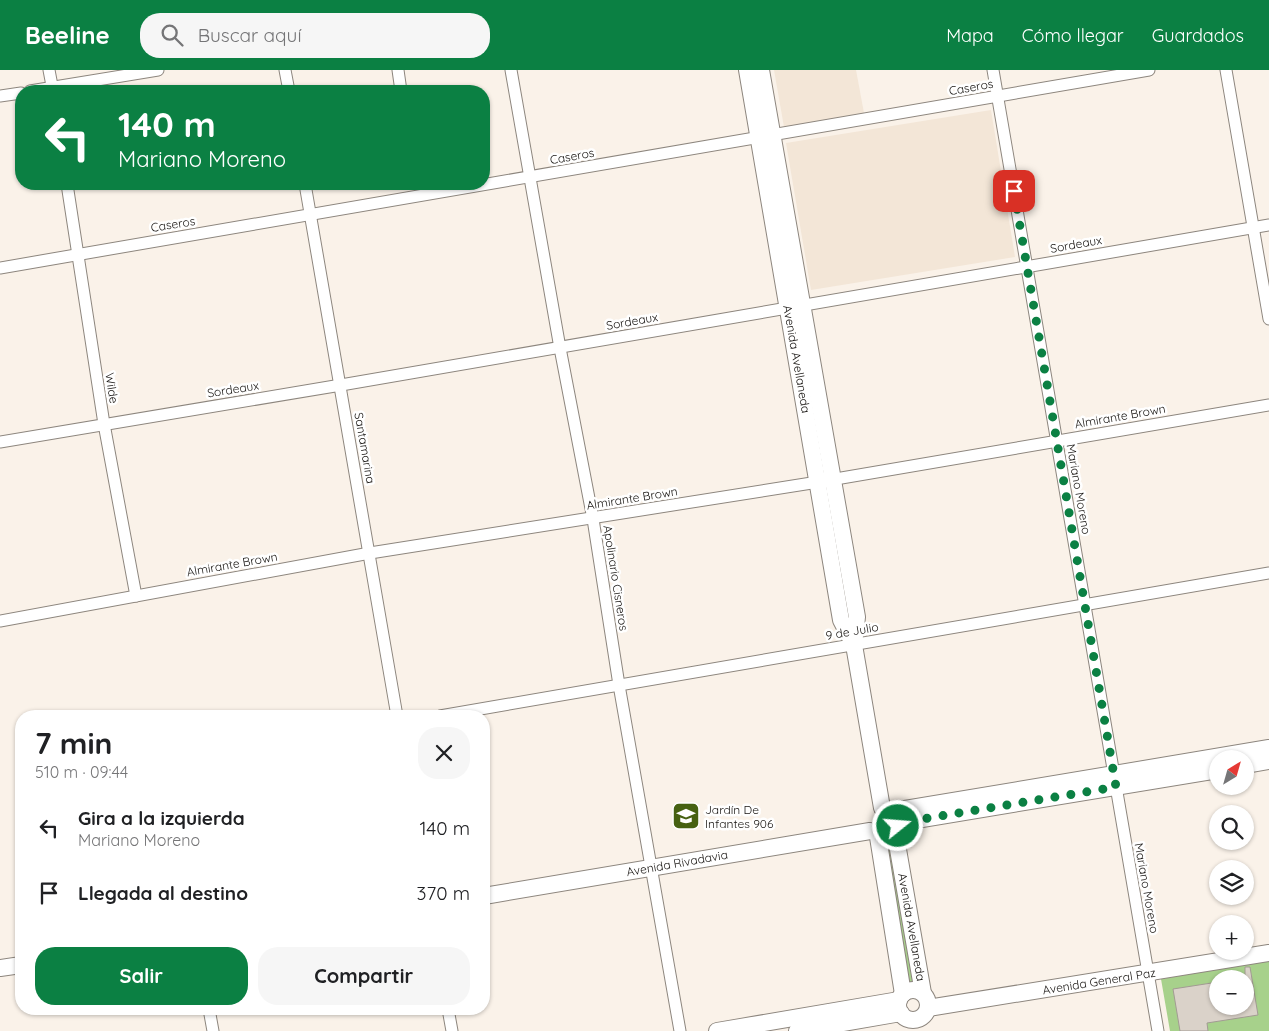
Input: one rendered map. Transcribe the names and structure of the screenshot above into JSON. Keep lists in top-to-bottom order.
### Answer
{
  "streets": {
    "main road": ["Avenida Avellaneda", "Avenida Rivadavia", "Avenida General Paz"],
    "street": [
      "Caseros",
      "Sordeaux",
      "Wilde",
      "Almirante Brown",
      "Santamarina",
      "Mariano Moreno",
      "Apolinario Cisneros",
      "9 de Julio"
    ]
  },
  "crossings": [
    ["Caseros", "Avenida Avellaneda"],
    ["Caseros", "Wilde"],
    ["Caseros", "Santamarina"],
    ["Caseros", "Mariano Moreno"],
    ["Caseros", "Apolinario Cisneros"],
    ["Sordeaux", "Avenida Avellaneda"],
    ["Sordeaux", "Wilde"],
    ["Sordeaux", "Santamarina"],
    ["Sordeaux", "Mariano Moreno"],
    ["Sordeaux", "Apolinario Cisneros"],
    ["Avenida Avellaneda", "Almirante Brown"],
    ["Avenida Avellaneda", "9 de Julio"],
    ["Avenida Avellaneda", "Avenida Rivadavia"],
    ["Avenida Avellaneda", "Avenida General Paz"],
    ["Wilde", "Almirante Brown"],
    ["Almirante Brown", "Santamarina"],
    ["Almirante Brown", "Mariano Moreno"],
    ["Almirante Brown", "Apolinario Cisneros"],
    ["Mariano Moreno", "9 de Julio"],
    ["Mariano Moreno", "Avenida General Paz"],
    ["Apolinario Cisneros", "9 de Julio"],
    ["Apolinario Cisneros", "Avenida Rivadavia"]
  ],
  "places": {
    "school or university": ["Jardín De Infantes 906"]
  },
  "north": "top right",
  "page": {
    "header": "Beeline",
    "search": "Buscar aquí",
    "nav": ["Mapa", "Cómo llegar", "Guardados"],
    "turn": ["140 m", "Mariano Moreno"],
    "heading": ["7 min", "510 m · 09:44"],
    "map_buttons": ["+", "−"],
    "list": [
      {
        "name": "Gira a la izquierda",
        "note": "Mariano Moreno",
        "value": "140 m"
      },
      {
        "name": "Llegada al destino",
        "value": "370 m"
      }
    ],
    "buttons": ["Salir", "Compartir"]
  }
}
